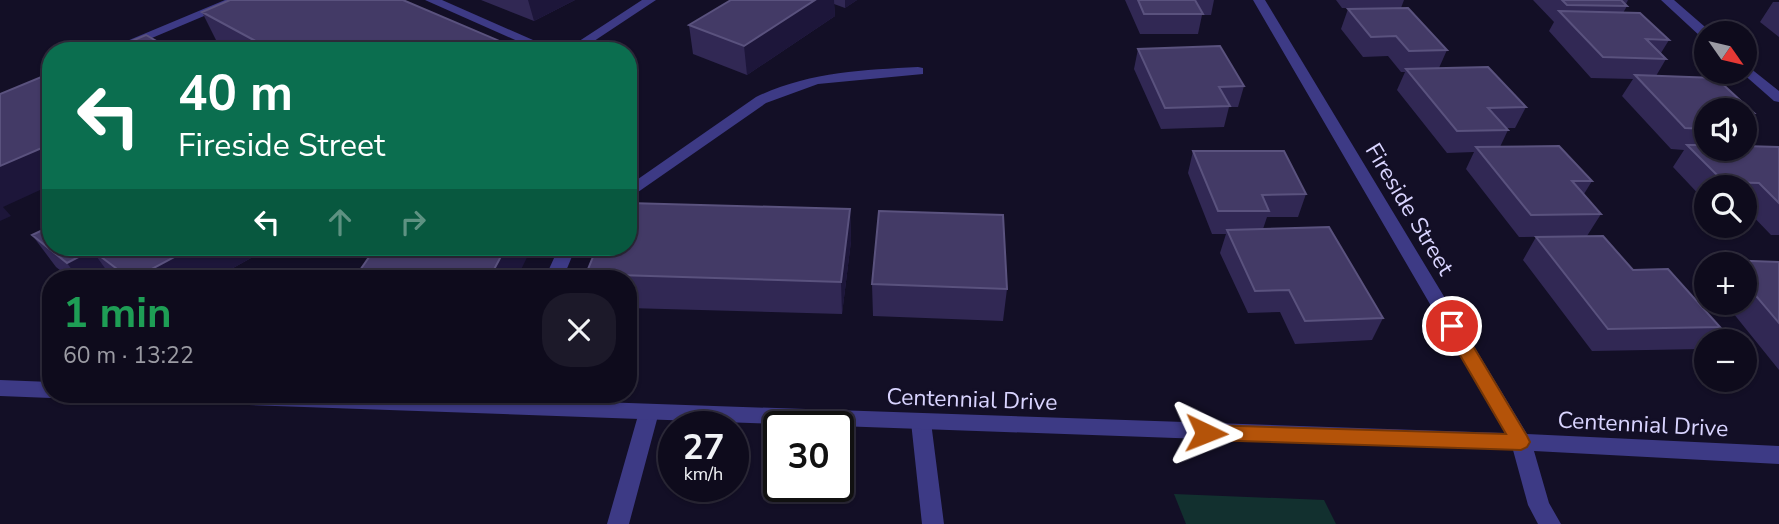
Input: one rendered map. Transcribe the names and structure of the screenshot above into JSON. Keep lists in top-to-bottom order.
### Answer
{
  "streets": {
    "street": ["Fireside Street", "Centennial Drive"]
  },
  "crossings": [
    ["Fireside Street", "Centennial Drive"]
  ],
  "north": "bottom right",
  "page": {
    "map_buttons": ["+", "−"],
    "turn": ["40 m", "Fireside Street"],
    "heading": ["1 min", "60 m · 13:22"],
    "speed": "27 km/h",
    "limit": "30"
  }
}
